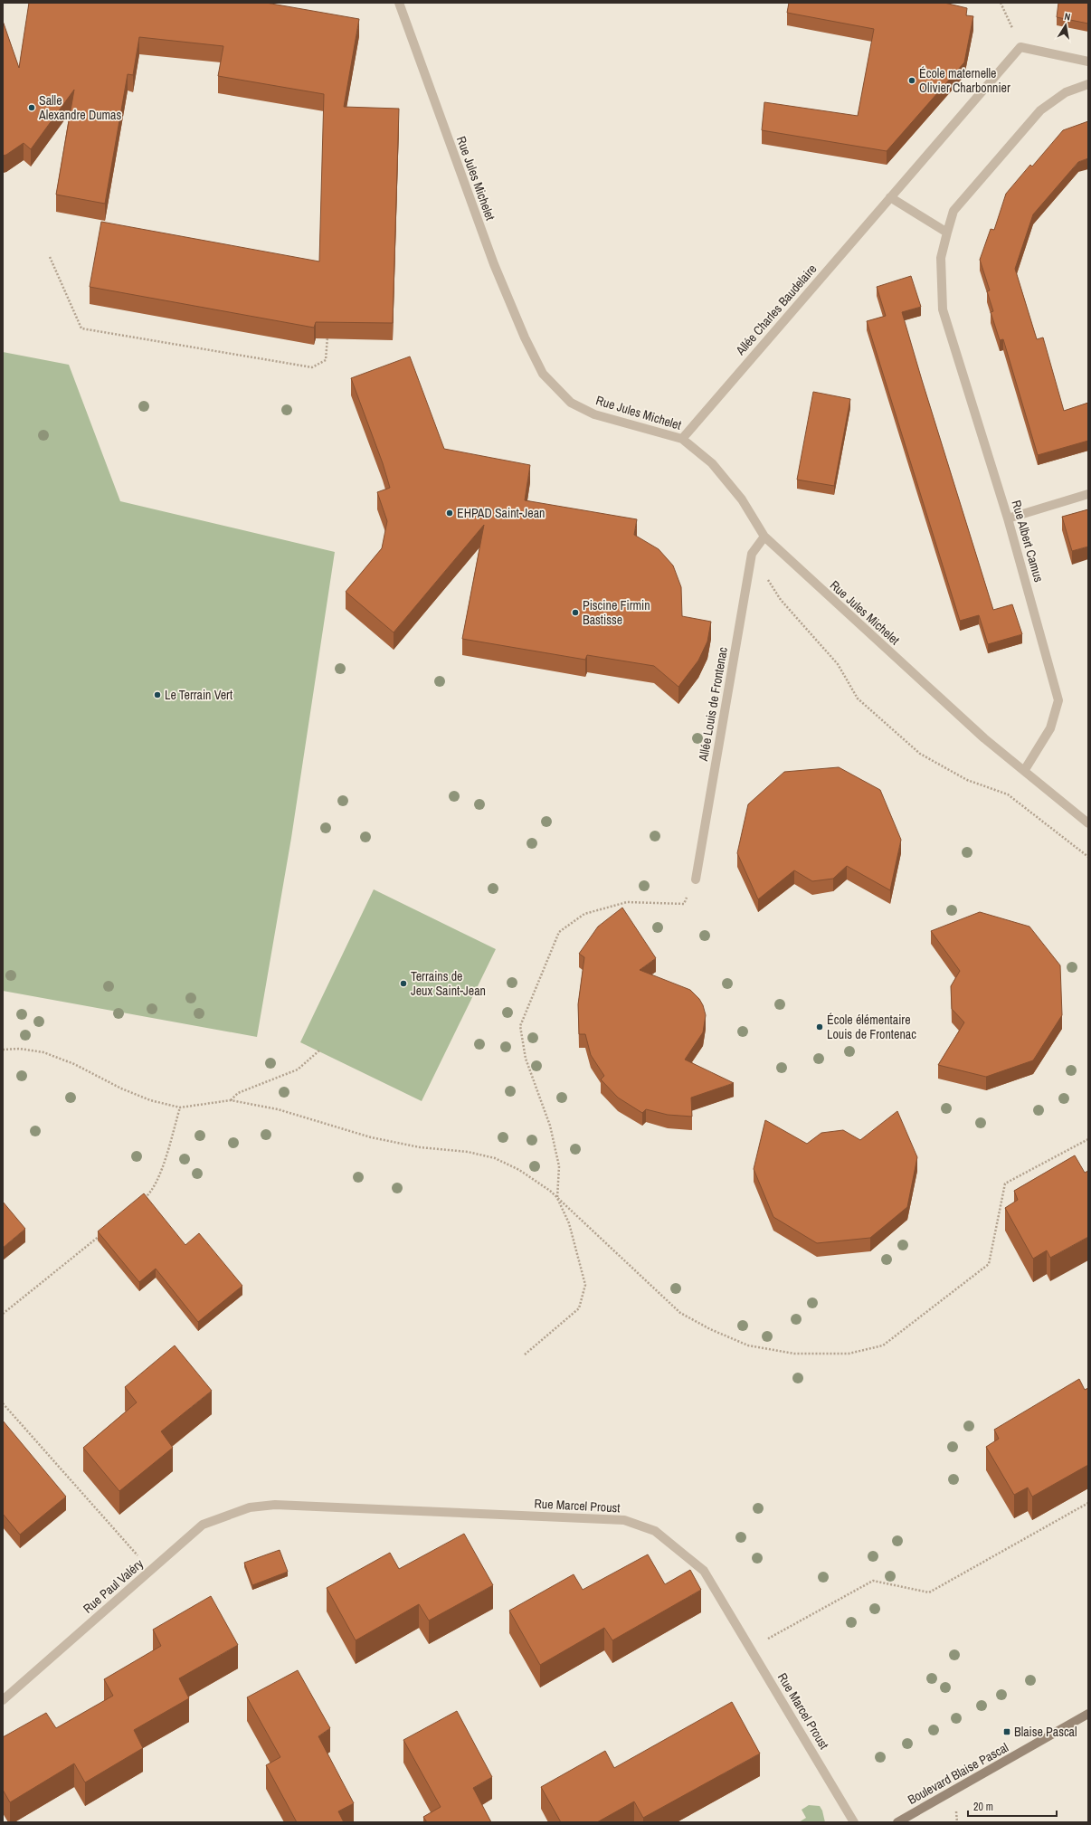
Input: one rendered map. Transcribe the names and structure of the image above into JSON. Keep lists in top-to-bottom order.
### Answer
{
  "streets": {
    "street": [
      "Rue Jules Michelet",
      "Allée Charles Baudelaire",
      "Rue Albert Camus",
      "Allée Louis de Frontenac",
      "Rue Marcel Proust",
      "Rue Paul Valéry",
      "Boulevard Blaise Pascal"
    ]
  },
  "crossings": [
    ["Rue Jules Michelet", "Allée Charles Baudelaire"],
    ["Rue Jules Michelet", "Rue Albert Camus"],
    ["Rue Jules Michelet", "Allée Louis de Frontenac"],
    ["Rue Marcel Proust", "Rue Paul Valéry"]
  ],
  "places": {
    "other": [
      "École maternelle Olivier Charbonnier",
      "Salle Alexandre Dumas",
      "EHPAD Saint-Jean",
      "Piscine Firmin Bastisse",
      "Le Terrain Vert",
      "Terrains de Jeux Saint-Jean",
      "École élémentaire Louis de Frontenac"
    ],
    "transit": ["Blaise Pascal"]
  },
  "scale_bar": "20 m",
  "north": "top"
}
